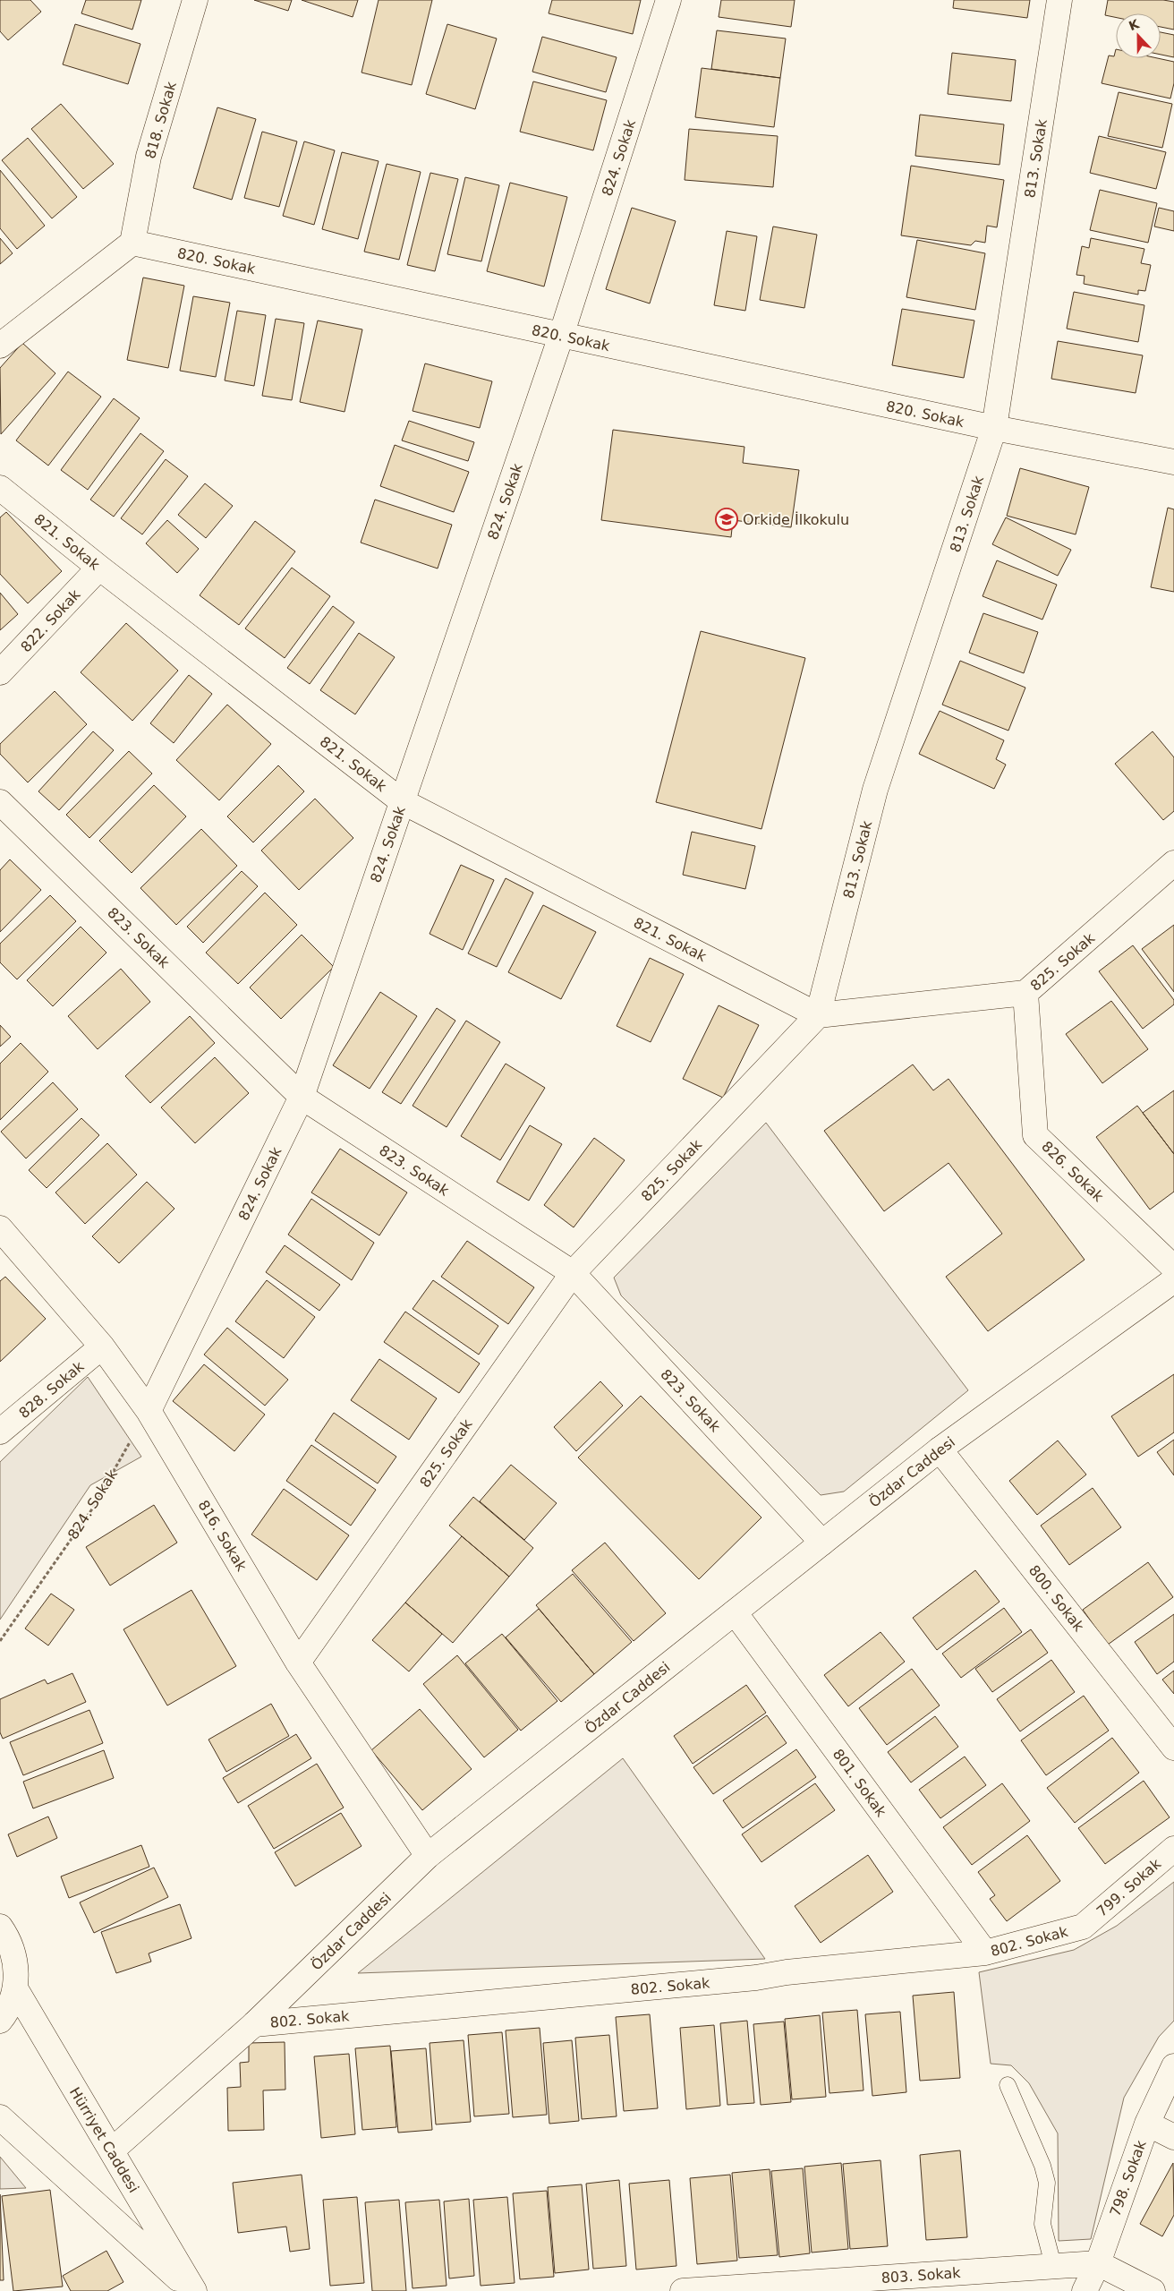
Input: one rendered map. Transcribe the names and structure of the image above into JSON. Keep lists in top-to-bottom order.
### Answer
{
  "streets": {
    "street": [
      "818. Sokak",
      "824. Sokak",
      "813. Sokak",
      "820. Sokak",
      "821. Sokak",
      "822. Sokak",
      "823. Sokak",
      "825. Sokak",
      "826. Sokak",
      "828. Sokak",
      "Özdar Caddesi",
      "816. Sokak",
      "800. Sokak",
      "801. Sokak",
      "799. Sokak",
      "802. Sokak",
      "Hürriyet Caddesi",
      "798. Sokak",
      "803. Sokak"
    ]
  },
  "crossings": [
    ["818. Sokak", "820. Sokak"],
    ["824. Sokak", "820. Sokak"],
    ["824. Sokak", "821. Sokak"],
    ["824. Sokak", "823. Sokak"],
    ["824. Sokak", "816. Sokak"],
    ["813. Sokak", "820. Sokak"],
    ["813. Sokak", "821. Sokak"],
    ["813. Sokak", "825. Sokak"],
    ["821. Sokak", "822. Sokak"],
    ["821. Sokak", "825. Sokak"],
    ["823. Sokak", "825. Sokak"],
    ["823. Sokak", "Özdar Caddesi"],
    ["825. Sokak", "826. Sokak"],
    ["825. Sokak", "816. Sokak"],
    ["828. Sokak", "816. Sokak"],
    ["Özdar Caddesi", "816. Sokak"],
    ["Özdar Caddesi", "800. Sokak"],
    ["Özdar Caddesi", "801. Sokak"],
    ["Özdar Caddesi", "802. Sokak"],
    ["Özdar Caddesi", "Hürriyet Caddesi"],
    ["801. Sokak", "802. Sokak"],
    ["799. Sokak", "802. Sokak"],
    ["798. Sokak", "803. Sokak"]
  ],
  "places": {
    "school or university": ["Orkide İlkokulu"]
  },
  "north": "top"
}
